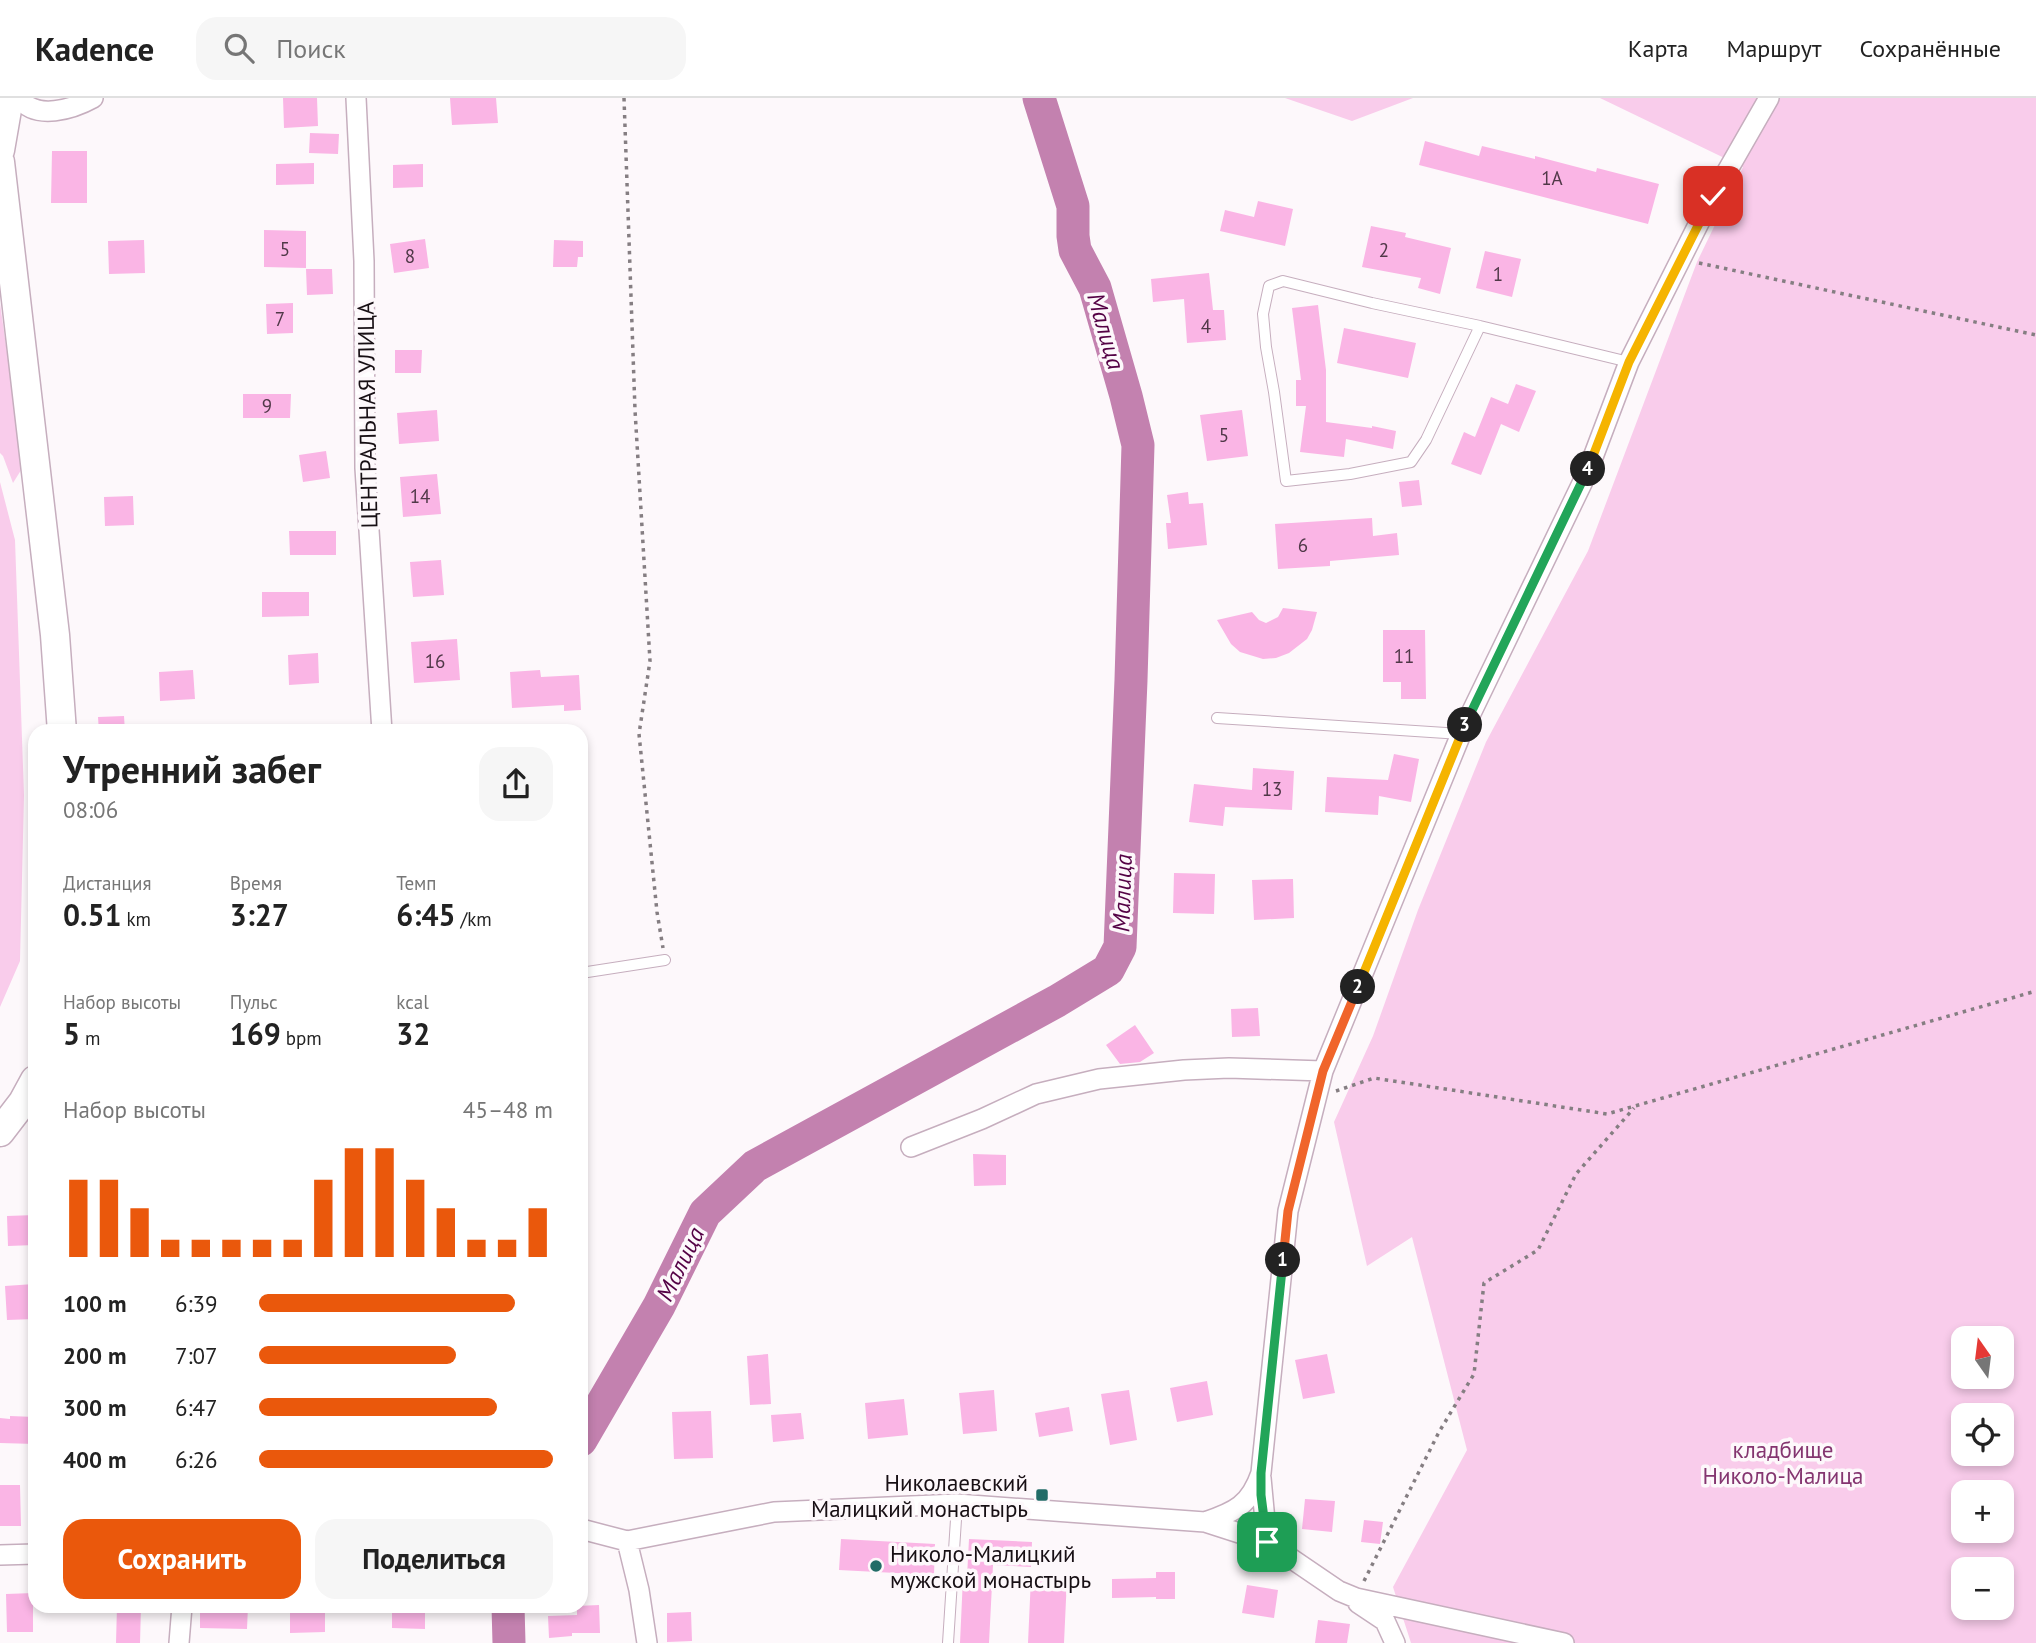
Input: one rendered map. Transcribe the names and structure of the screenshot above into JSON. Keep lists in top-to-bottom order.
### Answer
{
  "streets": {
    "street": ["ЦЕНТРАЛЬНАЯ УЛИЦА"]
  },
  "water": ["Малица"],
  "parks": ["кладбище Николо-Малица"],
  "places": {
    "transit": ["Николаевский Малицкий монастырь"],
    "other": ["Николо-Малицкий мужской монастырь"]
  },
  "house_numbers": [
    "1А",
    "5",
    "2",
    "8",
    "1",
    "7",
    "4",
    "9",
    "5",
    "14",
    "6",
    "11",
    "16",
    "13"
  ],
  "north": "top",
  "page": {
    "header": "Kadence",
    "search": "Поиск",
    "nav": ["Карта", "Маршрут", "Сохранённые"],
    "pins": [
      "4",
      "3",
      "2",
      "1"
    ],
    "heading": ["Утренний забег", "08:06"],
    "stats": [
      ["Дистанция", "0.51 km"],
      ["Время", "3:27"],
      ["Темп", "6:45 /km"],
      ["Набор высоты", "5 m"],
      ["Пульс", "169 bpm"],
      ["kcal", "32"]
    ],
    "chart": ["Набор высоты", "45–48 m"],
    "list": [
      {
        "name": "100 m",
        "note": "6:39"
      },
      {
        "name": "200 m",
        "note": "7:07"
      },
      {
        "name": "300 m",
        "note": "6:47"
      },
      {
        "name": "400 m",
        "note": "6:26"
      }
    ],
    "map_buttons": ["+", "−"],
    "buttons": ["Сохранить", "Поделиться"]
  }
}
